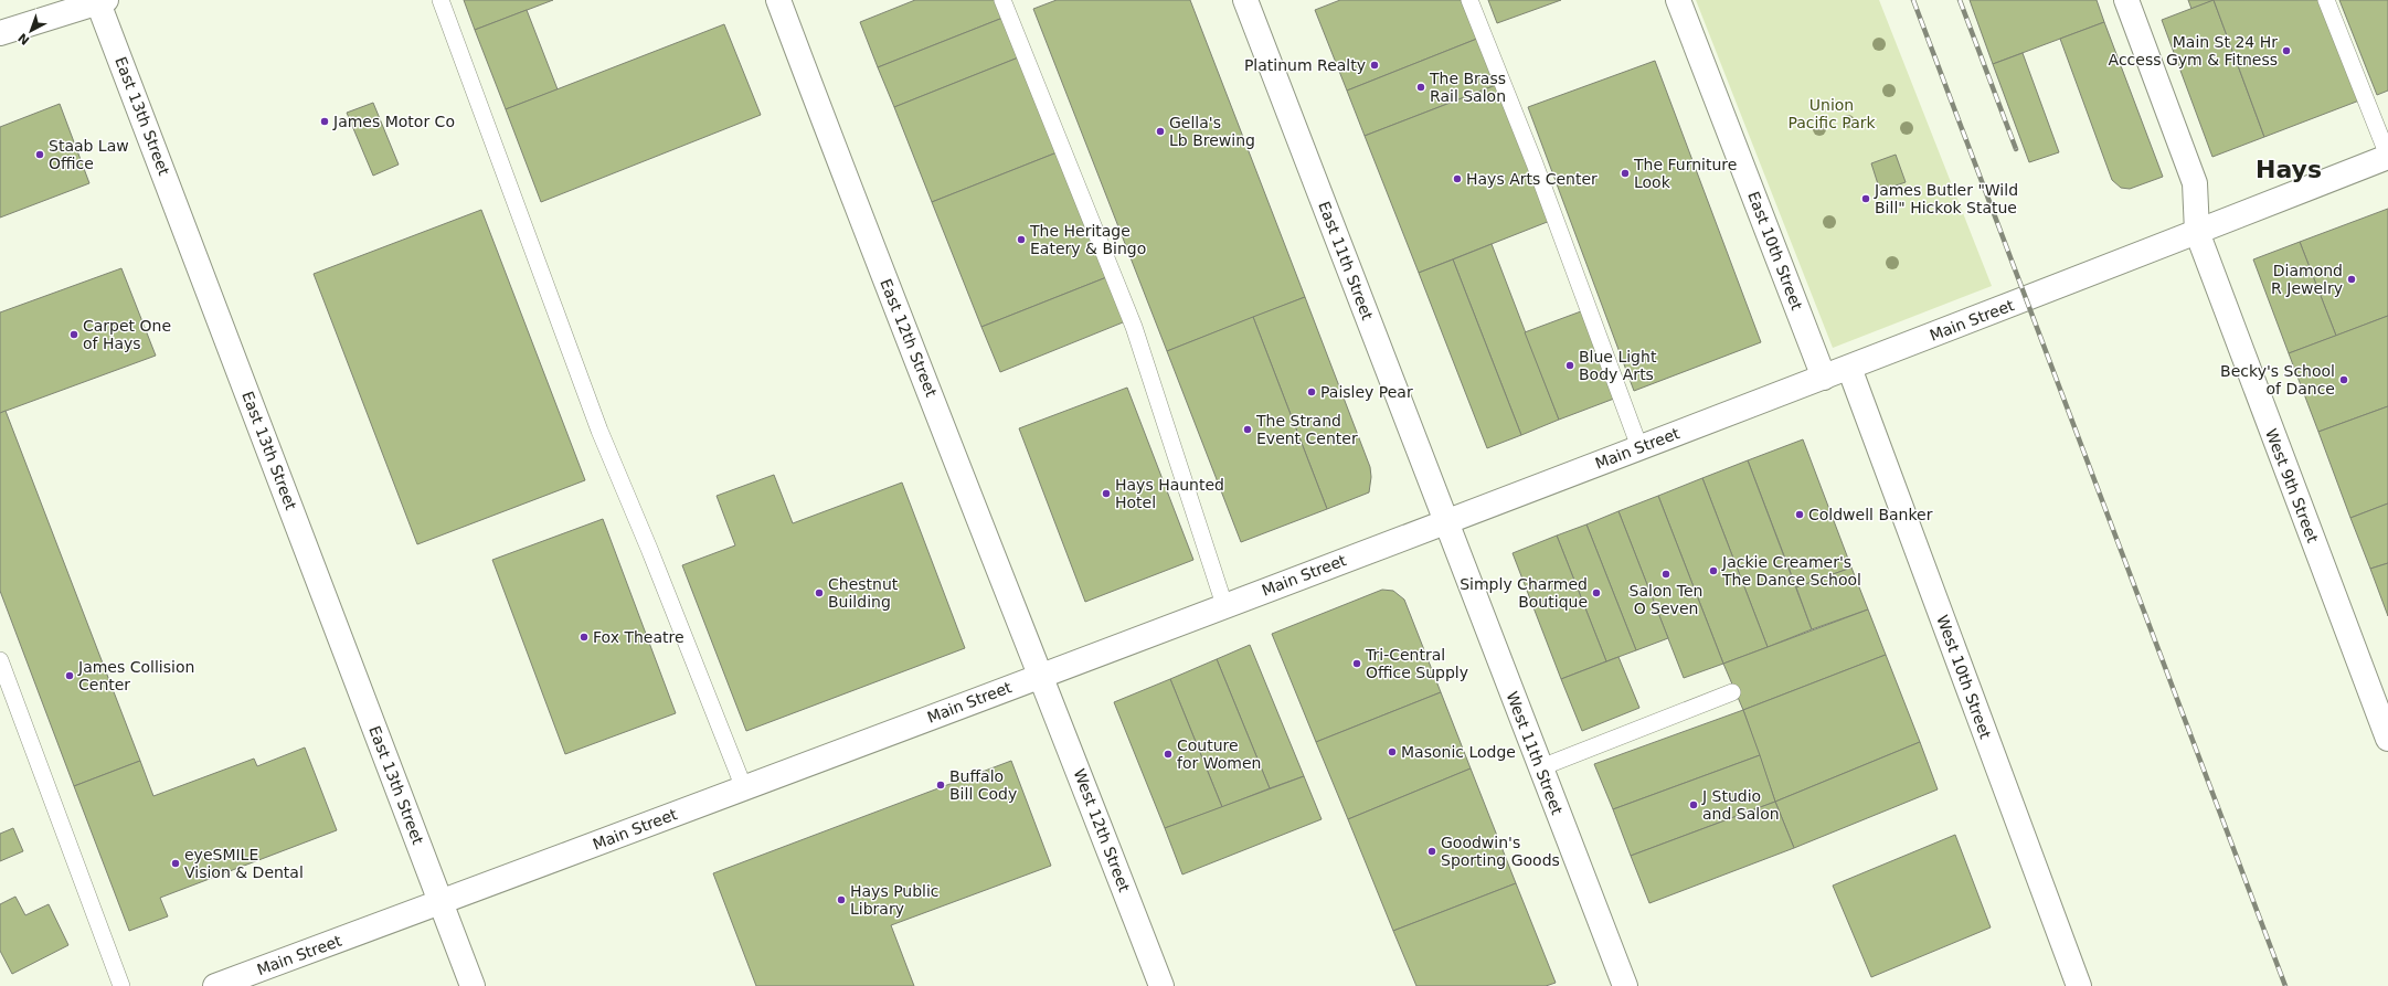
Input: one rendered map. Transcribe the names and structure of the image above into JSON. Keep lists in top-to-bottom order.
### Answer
{
  "streets": {
    "street": [
      "East 13th Street",
      "East 10th Street",
      "East 11th Street",
      "Main Street",
      "East 12th Street",
      "West 9th Street",
      "West 10th Street",
      "West 11th Street",
      "West 12th Street"
    ]
  },
  "crossings": [
    ["East 13th Street", "Main Street"],
    ["East 10th Street", "Main Street"],
    ["East 11th Street", "Main Street"],
    ["East 11th Street", "West 11th Street"],
    ["Main Street", "East 12th Street"],
    ["Main Street", "West 9th Street"],
    ["Main Street", "West 10th Street"],
    ["Main Street", "West 11th Street"],
    ["Main Street", "West 12th Street"],
    ["East 12th Street", "West 12th Street"]
  ],
  "districts": ["Hays"],
  "parks": ["Union Pacific Park"],
  "places": [
    "Main St 24 Hr Access Gym & Fitness",
    "Platinum Realty",
    "The Brass Rail Salon",
    "James Motor Co",
    "Gella's Lb Brewing",
    "Staab Law Office",
    "The Furniture Look",
    "Hays Arts Center",
    "James Butler \"Wild Bill\" Hickok Statue",
    "The Heritage Eatery & Bingo",
    "Diamond R Jewelry",
    "Carpet One of Hays",
    "Blue Light Body Arts",
    "Becky's School of Dance",
    "Paisley Pear",
    "The Strand Event Center",
    "Hays Haunted Hotel",
    "Coldwell Banker",
    "Jackie Creamer's The Dance School",
    "Salon Ten O Seven",
    "Chestnut Building",
    "Simply Charmed Boutique",
    "Fox Theatre",
    "Tri-Central Office Supply",
    "James Collision Center",
    "Masonic Lodge",
    "Couture for Women",
    "Buffalo Bill Cody",
    "J Studio and Salon",
    "Goodwin's Sporting Goods",
    "eyeSMILE Vision & Dental",
    "Hays Public Library"
  ],
  "north": "bottom left"
}
